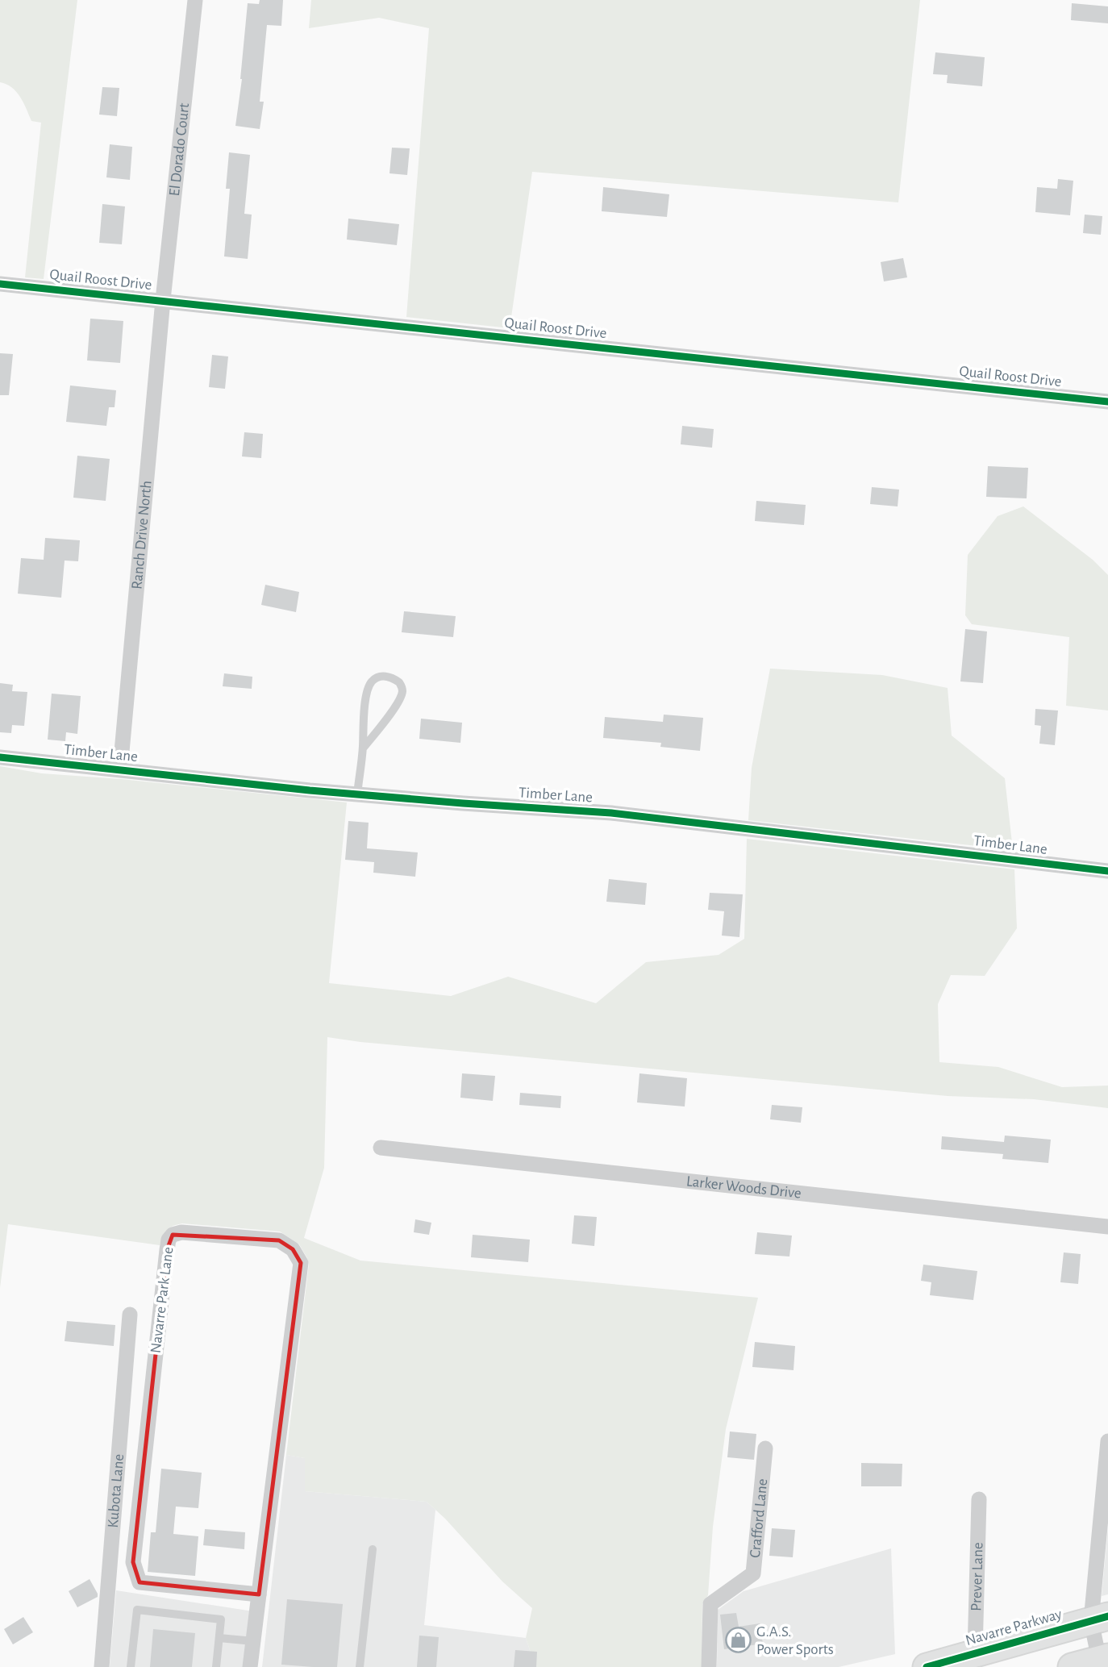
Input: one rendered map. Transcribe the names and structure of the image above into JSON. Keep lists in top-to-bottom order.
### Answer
{
  "streets": {
    "highway": ["Navarre Parkway"],
    "street": [
      "El Dorado Court",
      "Quail Roost Drive",
      "Ranch Drive North",
      "Timber Lane",
      "Larker Woods Drive",
      "Navarre Park Lane",
      "Kubota Lane",
      "Crafford Lane",
      "Prever Lane"
    ]
  },
  "crossings": [
    ["El Dorado Court", "Quail Roost Drive"],
    ["El Dorado Court", "Ranch Drive North"],
    ["Quail Roost Drive", "Ranch Drive North"],
    ["Ranch Drive North", "Timber Lane"],
    ["Prever Lane", "Navarre Parkway"]
  ],
  "places": {
    "shop": ["G.A.S. Power Sports"]
  }
}
